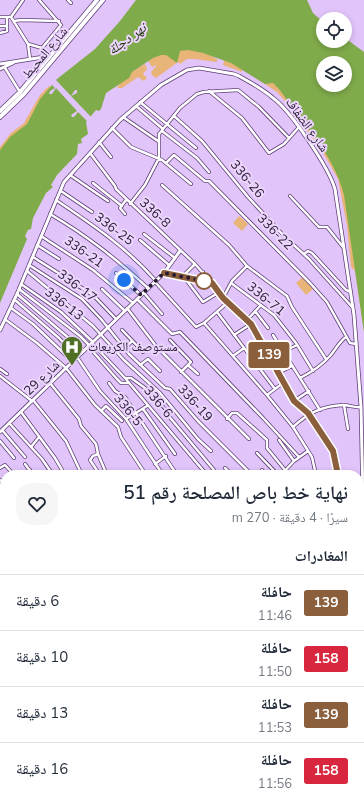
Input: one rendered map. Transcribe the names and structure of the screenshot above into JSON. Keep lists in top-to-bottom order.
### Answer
{
  "streets": {
    "main road": ["شارع المحيط"],
    "street": [
      "شارع الضفاف",
      "336-26",
      "336-8",
      "336-25",
      "336-22",
      "336-21",
      "336-17",
      "336-71",
      "336-13",
      "شارع 29",
      "336-6",
      "336-19",
      "336-5"
    ]
  },
  "crossings": [
    ["شارع الضفاف", "336-26"],
    ["شارع الضفاف", "336-8"],
    ["شارع الضفاف", "336-25"],
    ["شارع الضفاف", "336-22"],
    ["شارع الضفاف", "336-21"],
    ["شارع الضفاف", "336-17"],
    ["شارع الضفاف", "336-13"],
    ["شارع الضفاف", "336-5"],
    ["336-8", "شارع 29"],
    ["336-25", "شارع 29"],
    ["336-21", "شارع 29"],
    ["336-17", "شارع 29"],
    ["336-17", "336-19"],
    ["336-13", "شارع 29"],
    ["336-13", "336-6"],
    ["شارع 29", "336-6"],
    ["شارع 29", "336-19"],
    ["شارع 29", "336-5"]
  ],
  "water": ["نهر دجلة"],
  "places": {
    "hospital": ["مستوصف الكريعات"]
  },
  "lines": ["bus line 139"],
  "page": {
    "on_map": "139",
    "heading": [
      ["نهاية خط باص المصلحة رقم 51", "سيرًا · 4 دقيقة · 270 m"],
      "المغادرات"
    ],
    "list": [
      {
        "mark": "139",
        "name": "حافلة",
        "note": "11:46",
        "value": "6 دقيقة"
      },
      {
        "mark": "158",
        "name": "حافلة",
        "note": "11:50",
        "value": "10 دقيقة"
      },
      {
        "mark": "139",
        "name": "حافلة",
        "note": "11:53",
        "value": "13 دقيقة"
      },
      {
        "mark": "158",
        "name": "حافلة",
        "note": "11:56",
        "value": "16 دقيقة"
      }
    ]
  }
}
